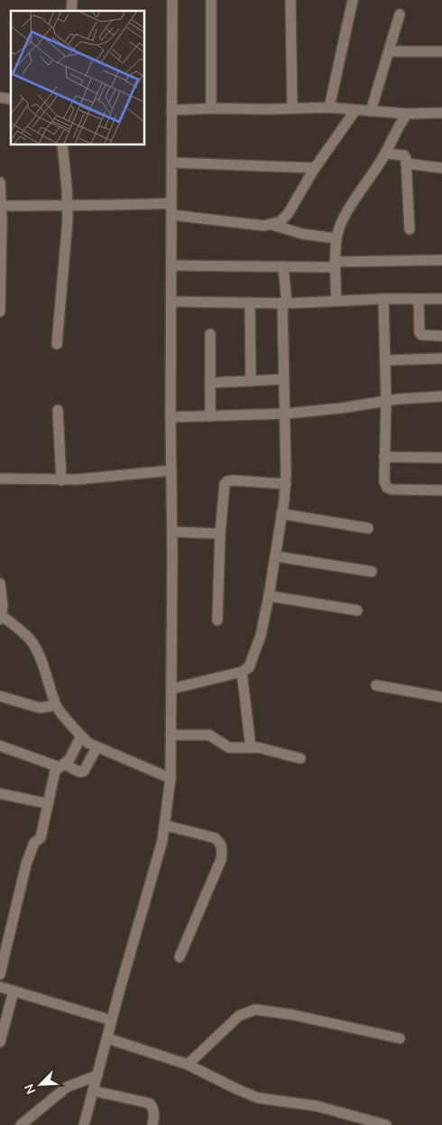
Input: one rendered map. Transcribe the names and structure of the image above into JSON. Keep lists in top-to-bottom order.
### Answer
{
  "north": "bottom left"
}
